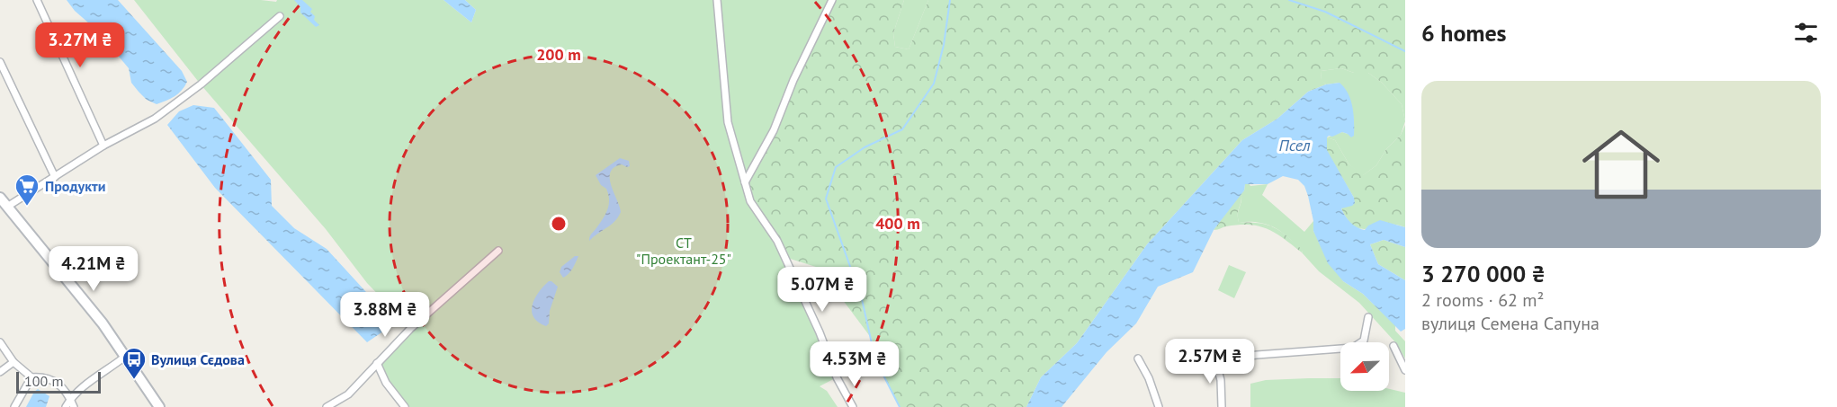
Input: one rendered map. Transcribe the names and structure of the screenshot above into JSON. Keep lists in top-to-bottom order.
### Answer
{
  "water": ["Псел"],
  "parks": ["СТ \"Проектант-25\""],
  "places": {
    "supermarket": ["Продукти"],
    "bus stop": ["Вулиця Сєдова"]
  },
  "scale_bar": "100 m",
  "north": "bottom left",
  "page": {
    "heading": "6 homes",
    "price": [
      "3.27M ₴",
      "4.21M ₴",
      "5.07M ₴",
      "3.88M ₴",
      "2.57M ₴",
      "4.53M ₴"
    ],
    "list": [
      {
        "name": "3 270 000 ₴",
        "note": "2 rooms · 62 m² · вулиця Семена Сапуна"
      }
    ],
    "scale": "100 m"
  },
  "rings": ["200 m", "400 m"]
}
